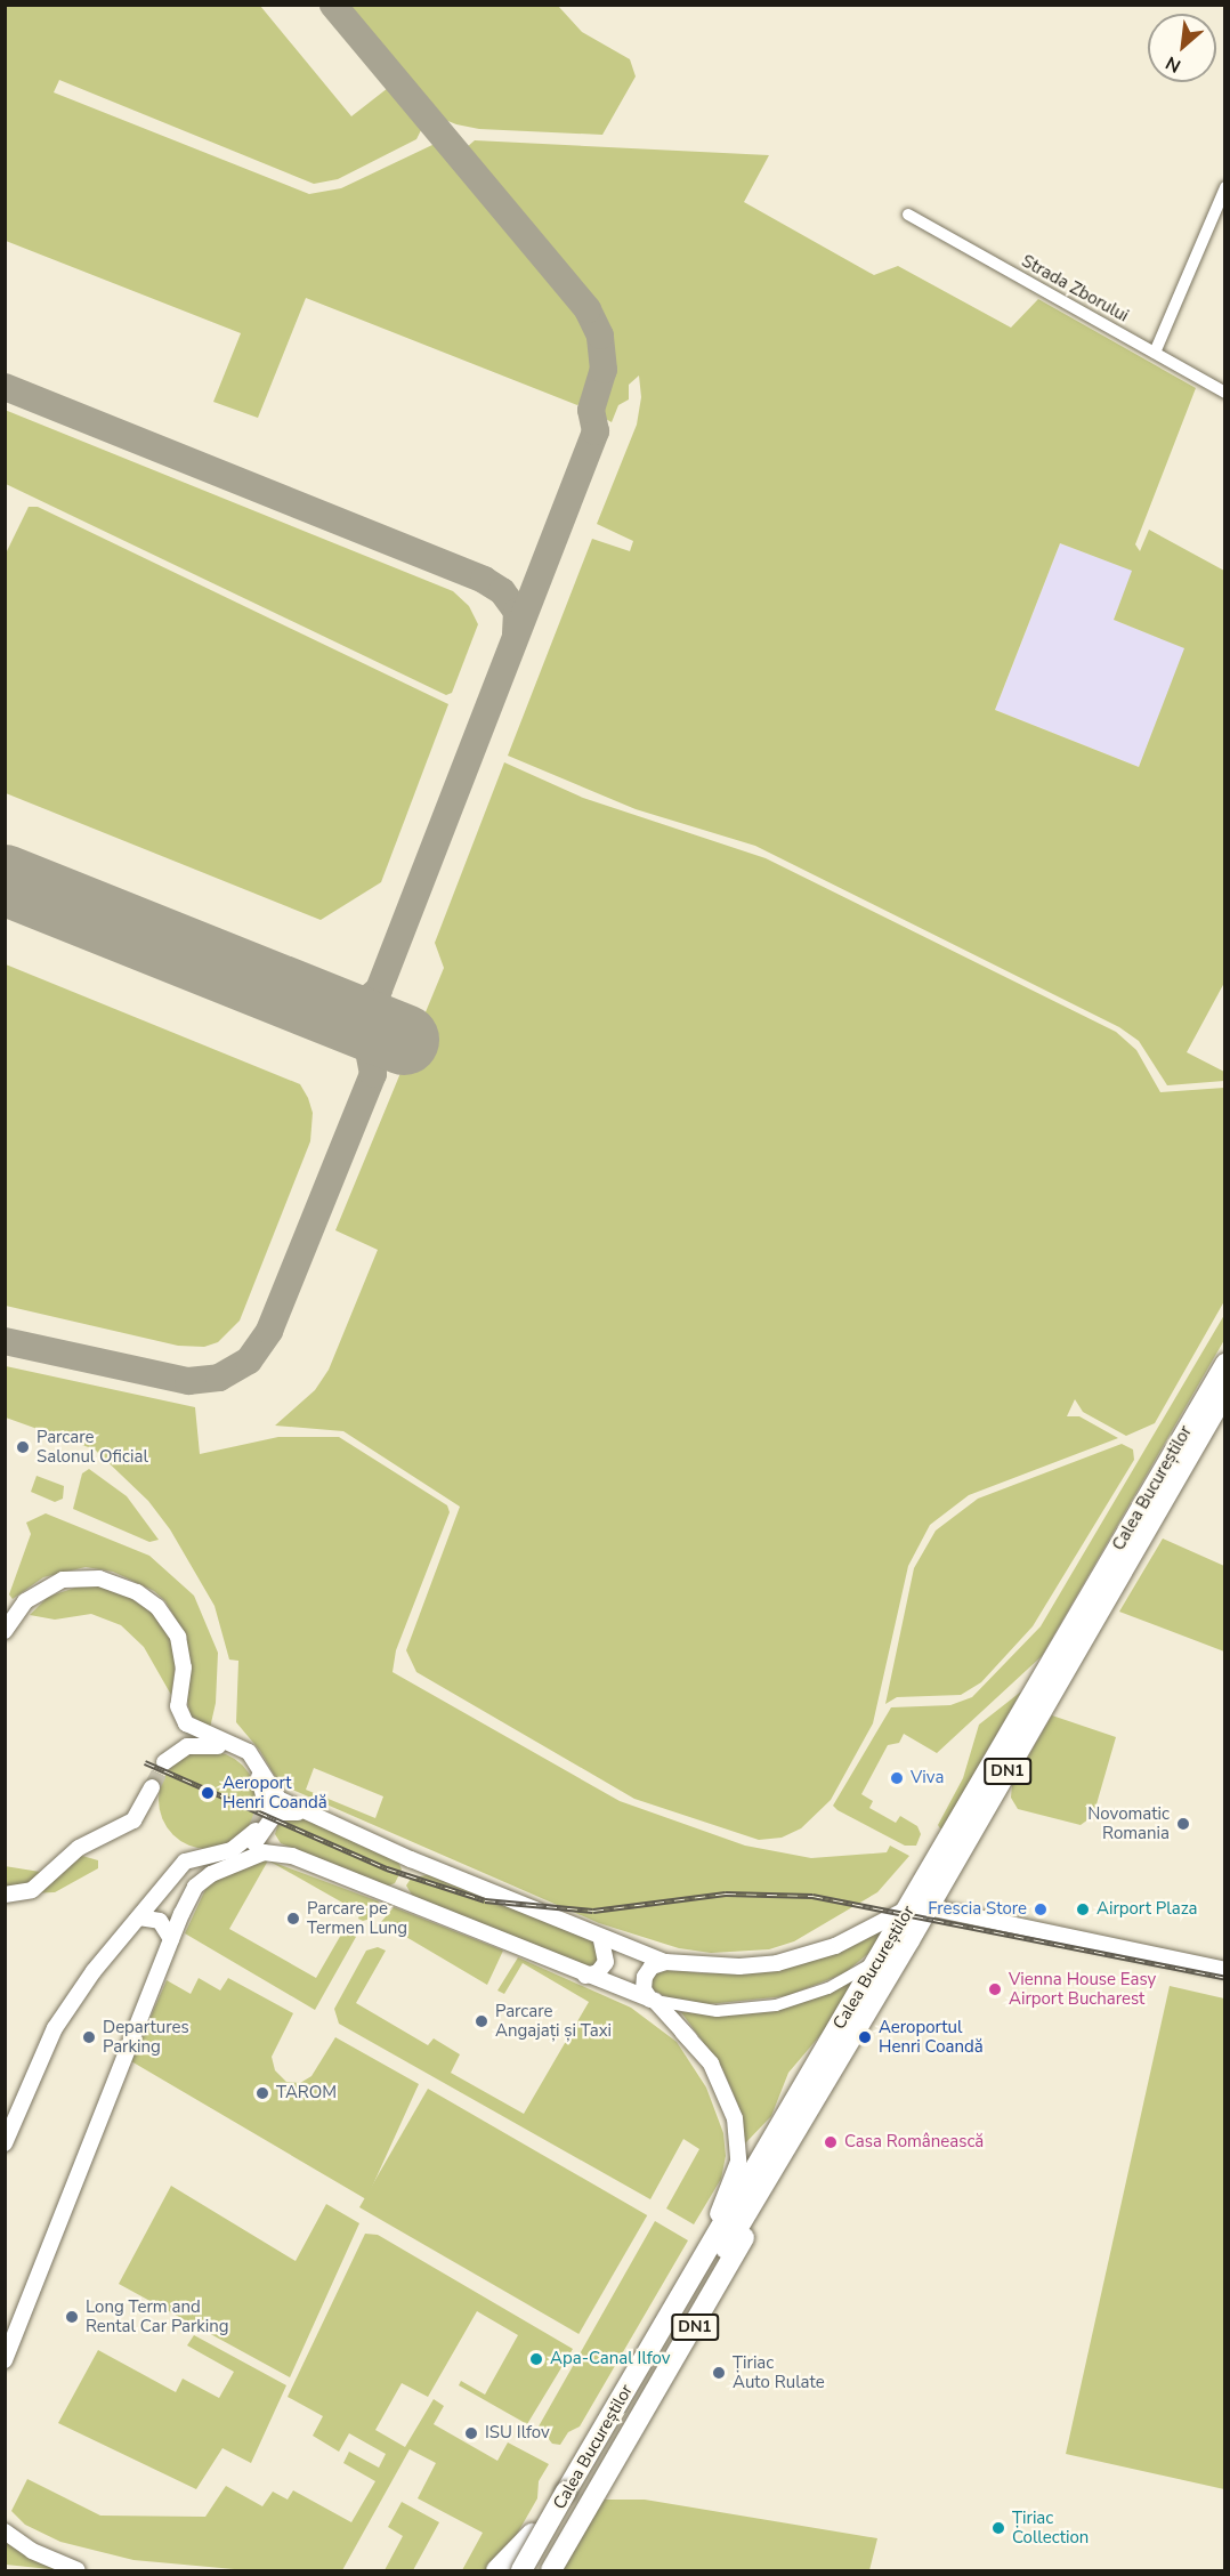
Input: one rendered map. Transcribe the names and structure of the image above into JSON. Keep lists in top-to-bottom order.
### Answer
{
  "streets": {
    "highway": ["Calea Bucureștilor", "DN1"],
    "street": ["Strada Zborului"]
  },
  "crossings": [
    ["Calea Bucureștilor", "DN1"]
  ],
  "places": [
    "Parcare Salonul Oficial",
    "Viva",
    "Aeroport Henri Coandă",
    "Novomatic Romania",
    "Frescia Store",
    "Airport Plaza",
    "Parcare pe Termen Lung",
    "Vienna House Easy Airport Bucharest",
    "Parcare Angajați și Taxi",
    "Departures Parking",
    "Aeroportul Henri Coandă",
    "TAROM",
    "Casa Românească",
    "Long Term and Rental Car Parking",
    "Apa-Canal Ilfov",
    "Țiriac Auto Rulate",
    "ISU Ilfov",
    "Țiriac Collection"
  ],
  "north": "bottom left"
}
